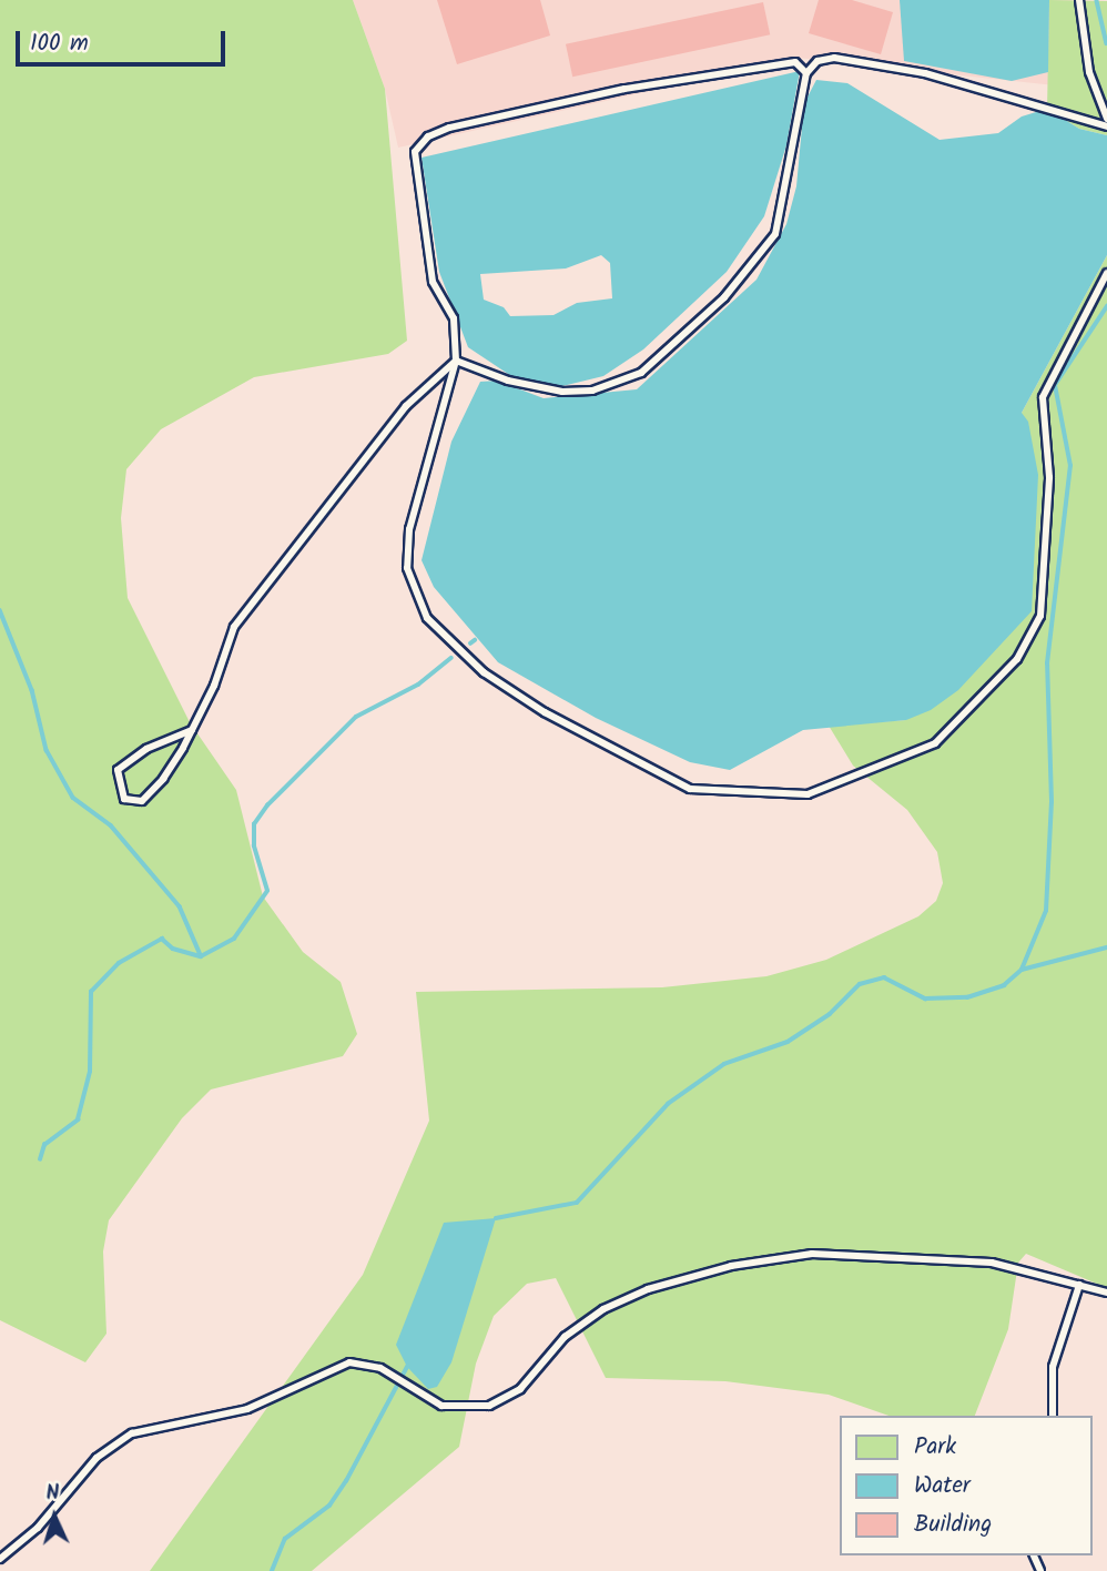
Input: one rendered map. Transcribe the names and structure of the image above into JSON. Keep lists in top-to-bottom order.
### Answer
{
  "legend": ["Park", "Water", "Building"],
  "scale_bar": "100 m",
  "north": "top"
}
